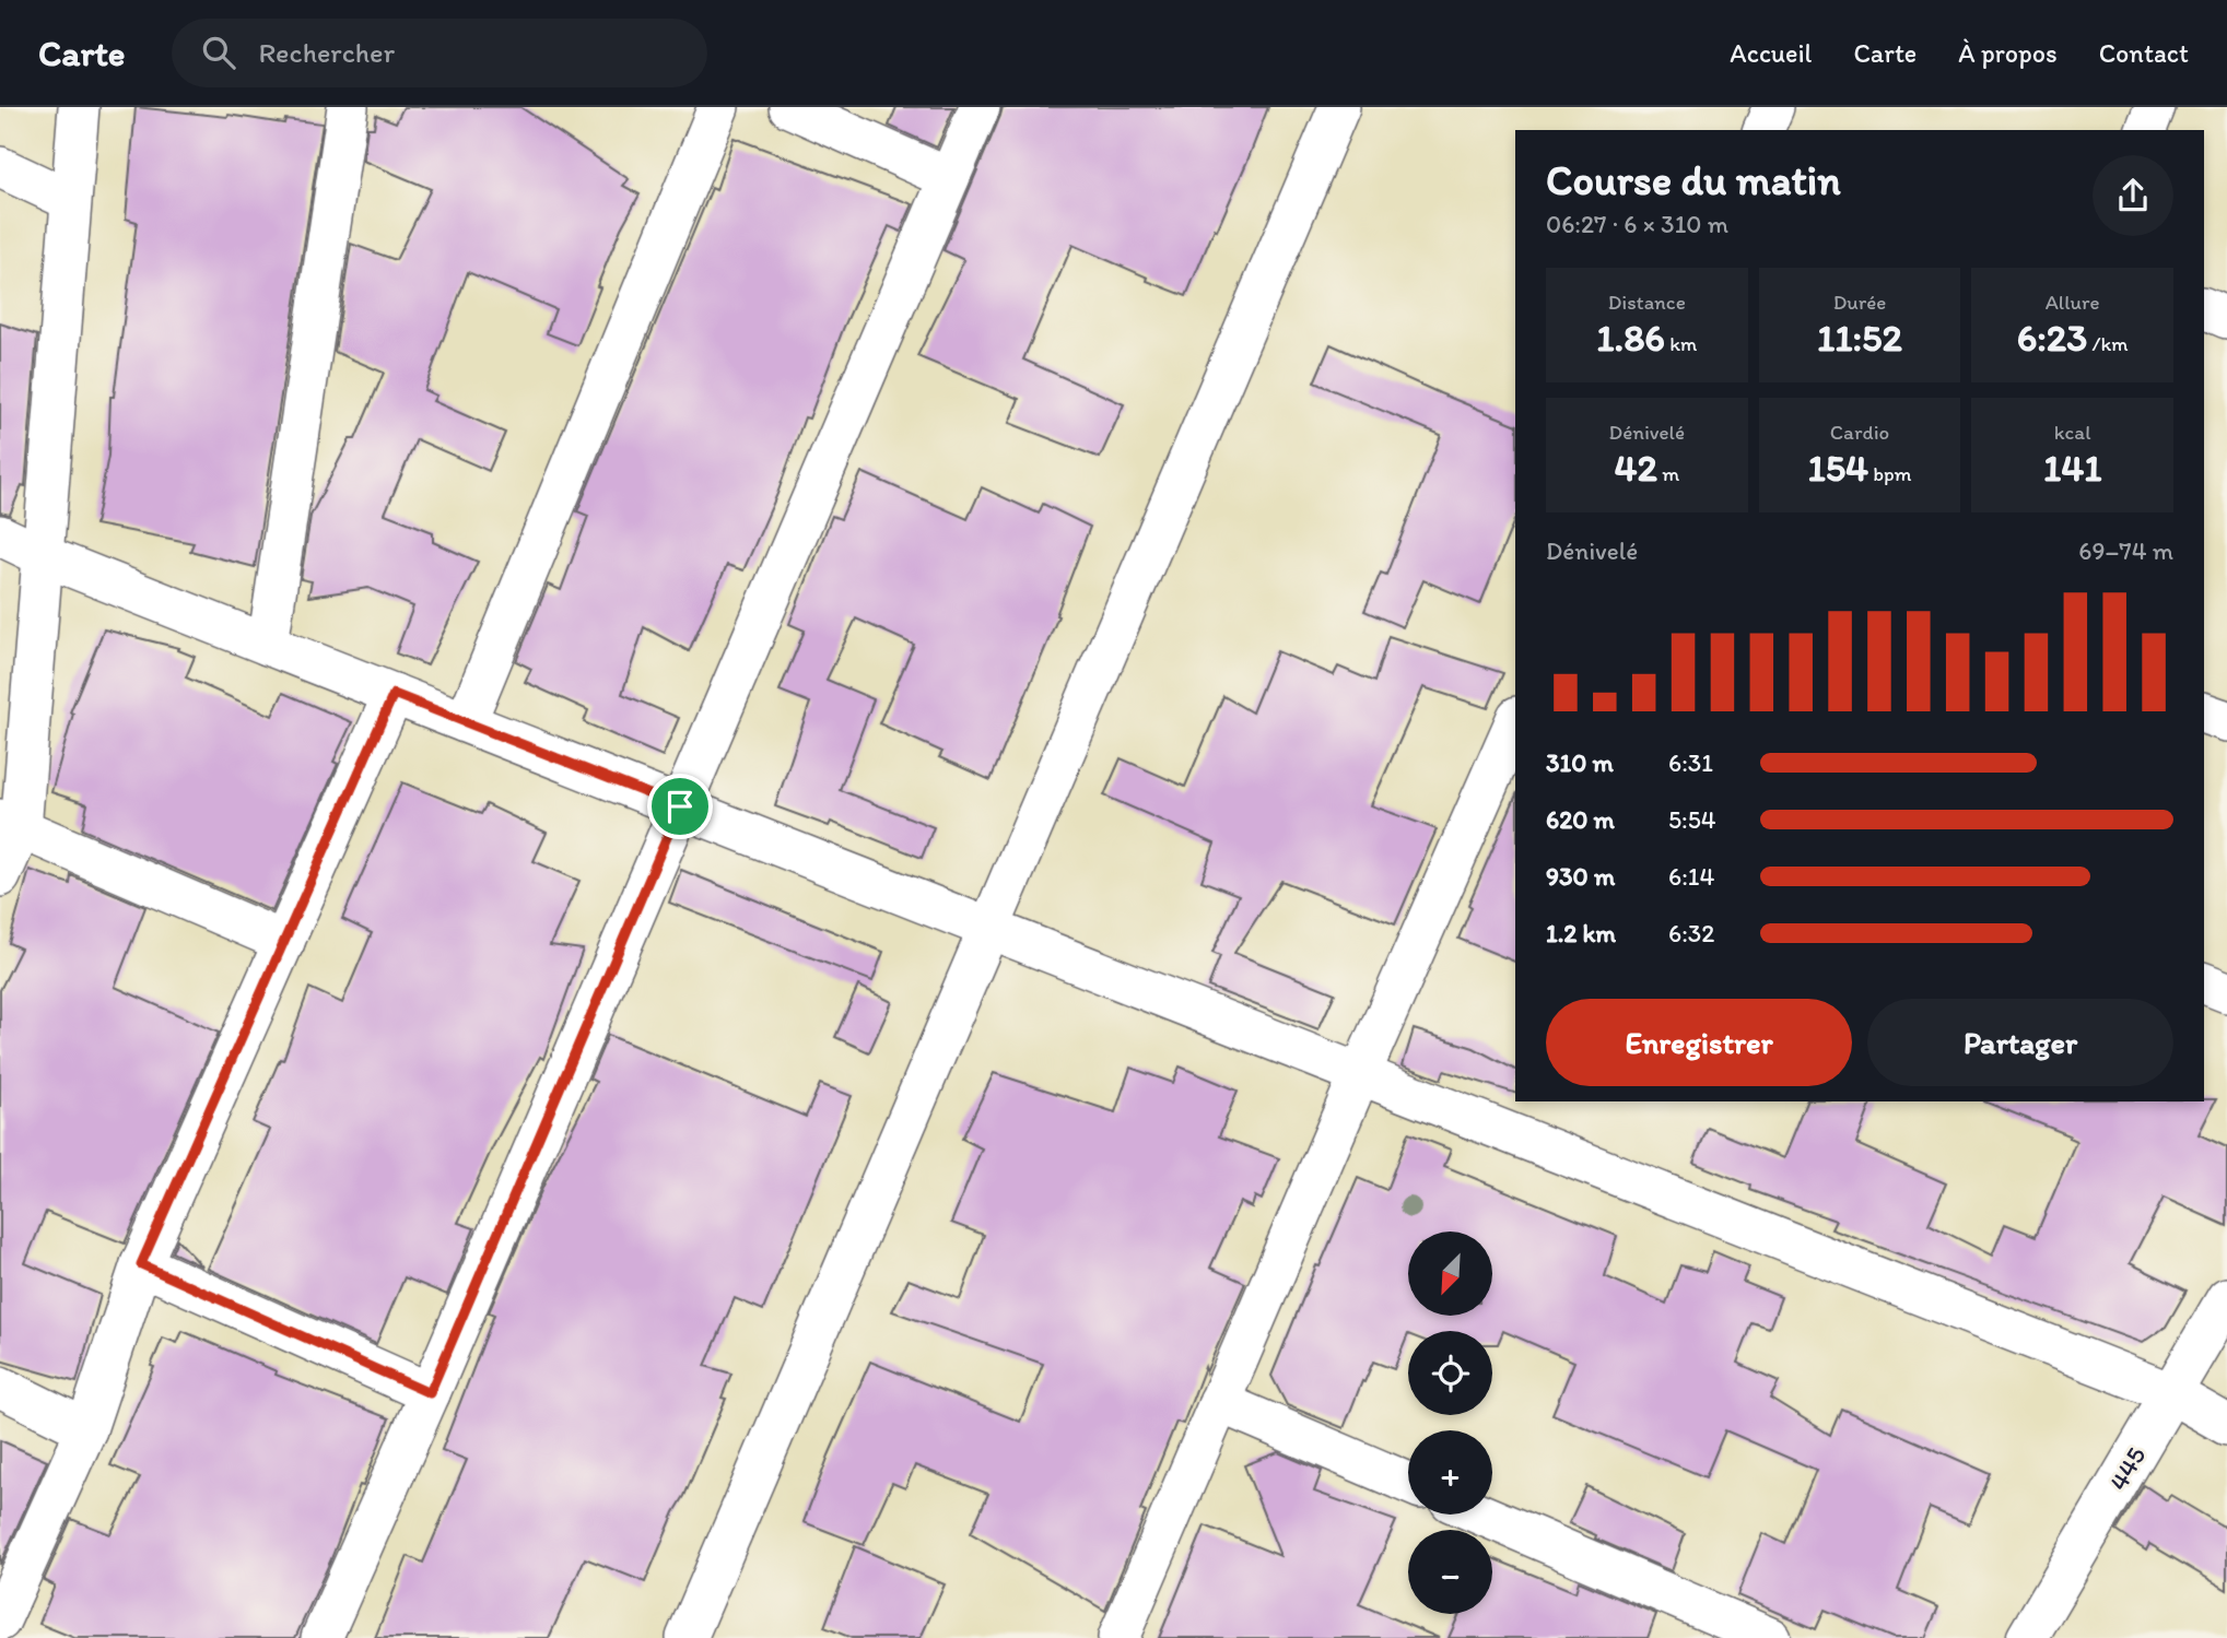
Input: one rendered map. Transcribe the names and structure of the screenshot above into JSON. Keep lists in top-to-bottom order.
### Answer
{
  "streets": {
    "street": ["445"]
  },
  "north": "bottom left",
  "page": {
    "header": "Carte",
    "search": "Rechercher",
    "nav": [
      "Accueil",
      "Carte",
      "À propos",
      "Contact"
    ],
    "heading": ["Course du matin", "06:27 · 6 × 310 m"],
    "stats": [
      ["Distance", "1.86 km"],
      ["Durée", "11:52"],
      ["Allure", "6:23 /km"],
      ["Dénivelé", "42 m"],
      ["Cardio", "154 bpm"],
      ["kcal", "141"]
    ],
    "chart": ["Dénivelé", "69–74 m"],
    "list": [
      {
        "name": "310 m",
        "note": "6:31"
      },
      {
        "name": "620 m",
        "note": "5:54"
      },
      {
        "name": "930 m",
        "note": "6:14"
      },
      {
        "name": "1.2 km",
        "note": "6:32"
      }
    ],
    "buttons": ["Enregistrer", "Partager"],
    "map_buttons": ["+", "−"]
  }
}
